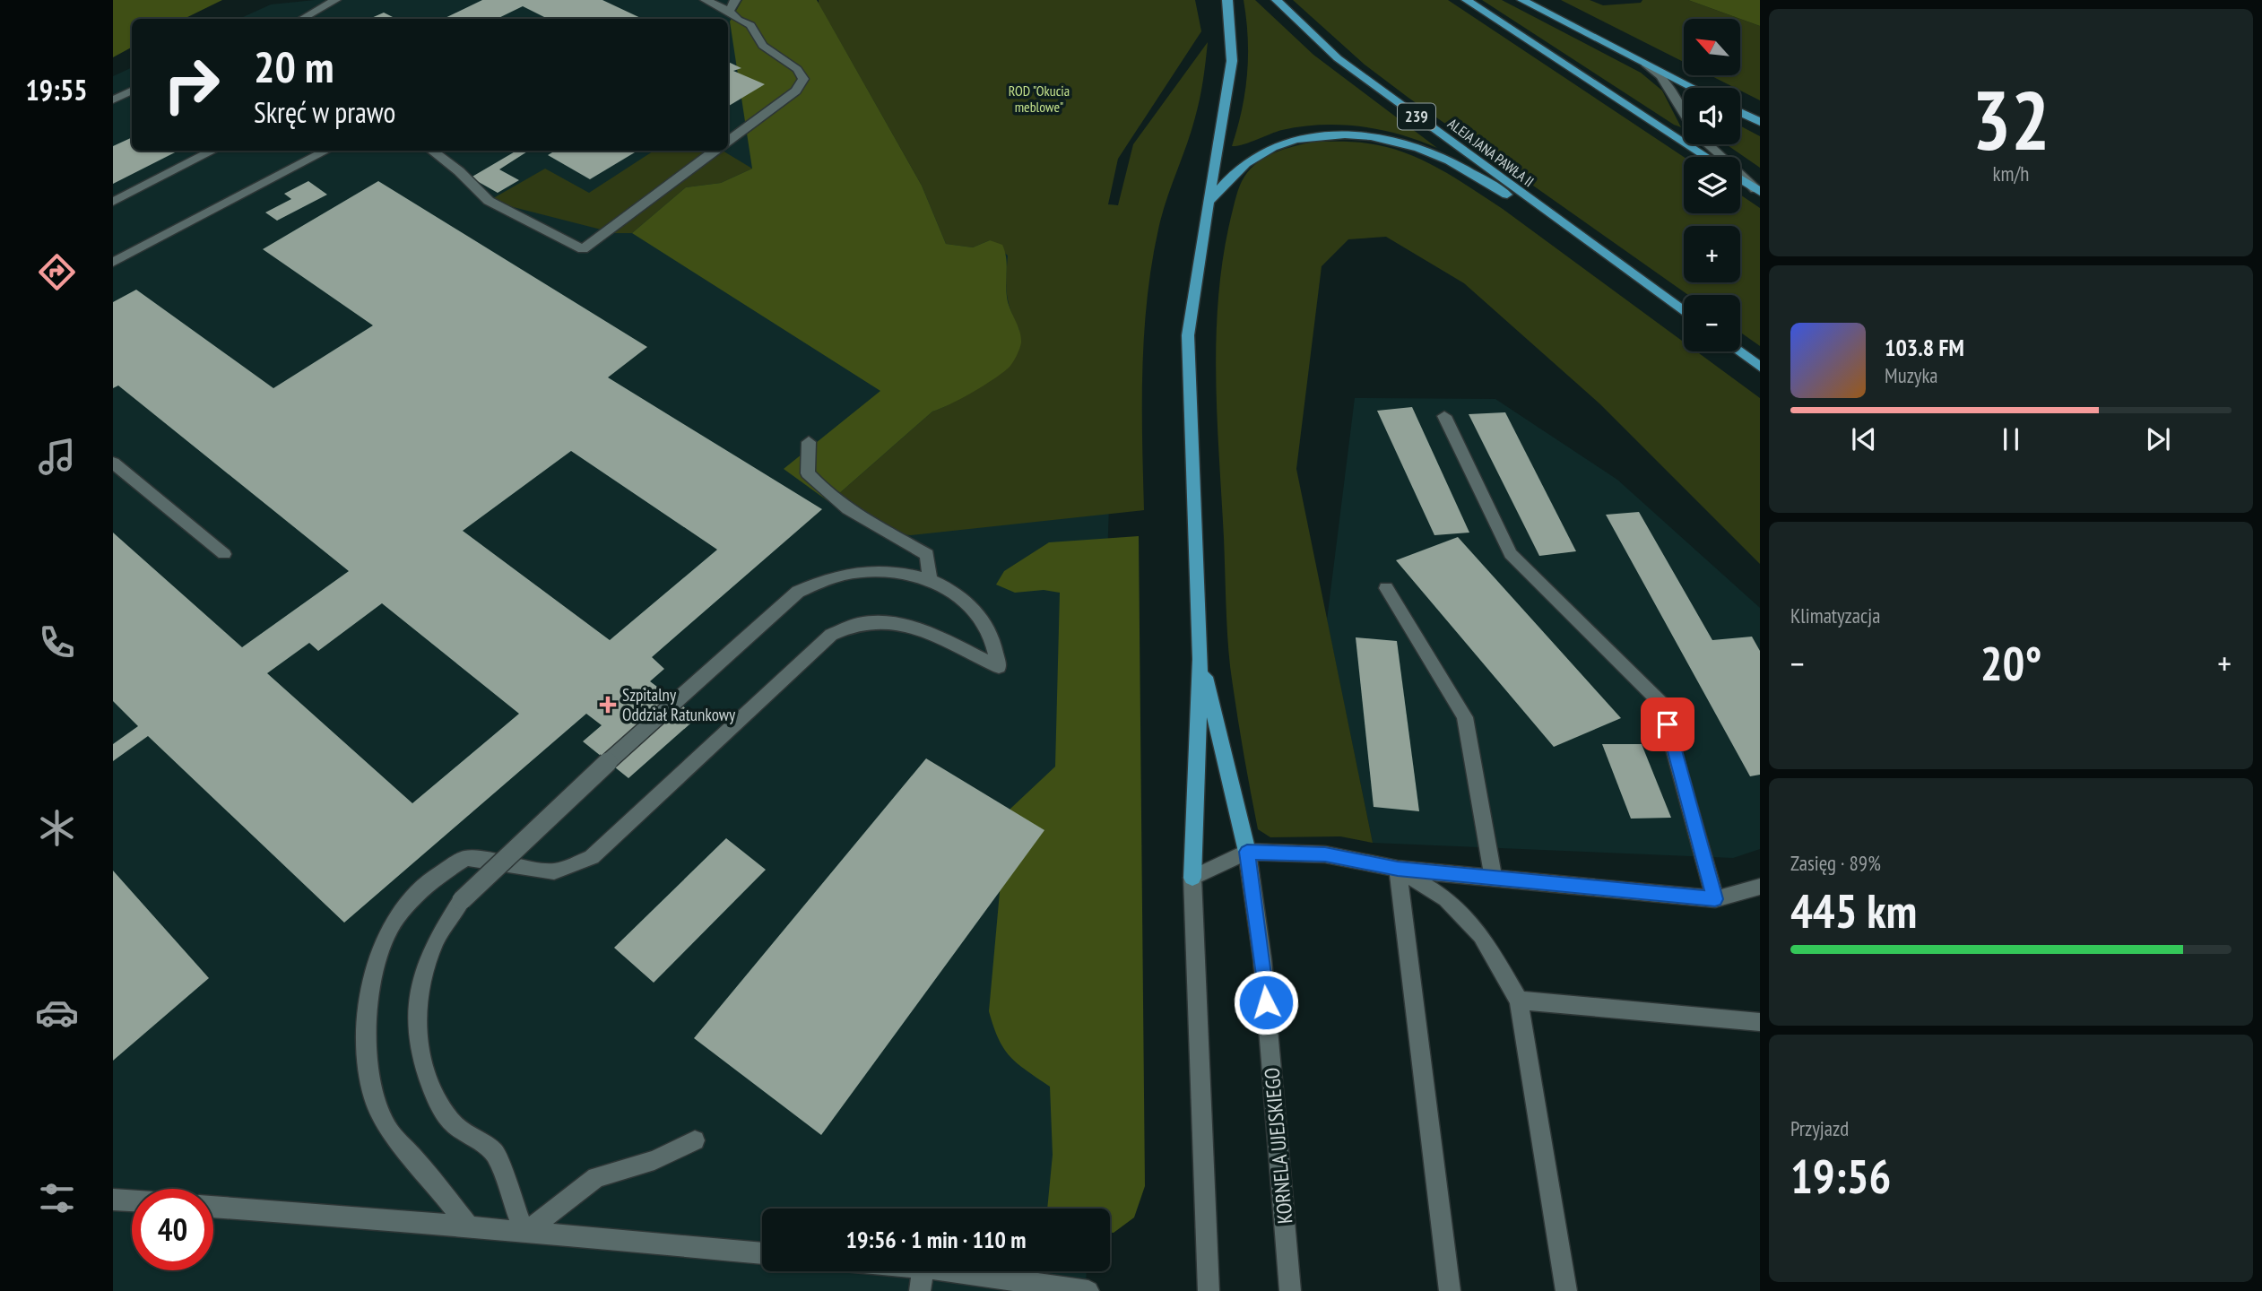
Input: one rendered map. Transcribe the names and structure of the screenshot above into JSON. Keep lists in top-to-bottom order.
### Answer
{
  "streets": {
    "main road": ["239", "ALEJA JANA PAWŁA II"],
    "street": ["KORNELA UJEJSKIEGO"]
  },
  "parks": ["ROD \"Okucia meblowe\""],
  "places": {
    "health": ["Szpitalny Oddział Ratunkowy"]
  },
  "north": "top left",
  "page": {
    "tabs": "19:55",
    "tile": [
      ["32", "km/h"],
      "Klimatyzacja",
      ["Zasięg · 89%", "445 km"],
      ["Przyjazd", "19:56"]
    ],
    "map_buttons": ["+", "−"],
    "turn": ["20 m", "Skręć w prawo"],
    "song": ["103.8 FM", "Muzyka"],
    "heat": ["−", "20°", "+"],
    "limit": "40",
    "trip": "19:56 · 1 min · 110 m"
  }
}
